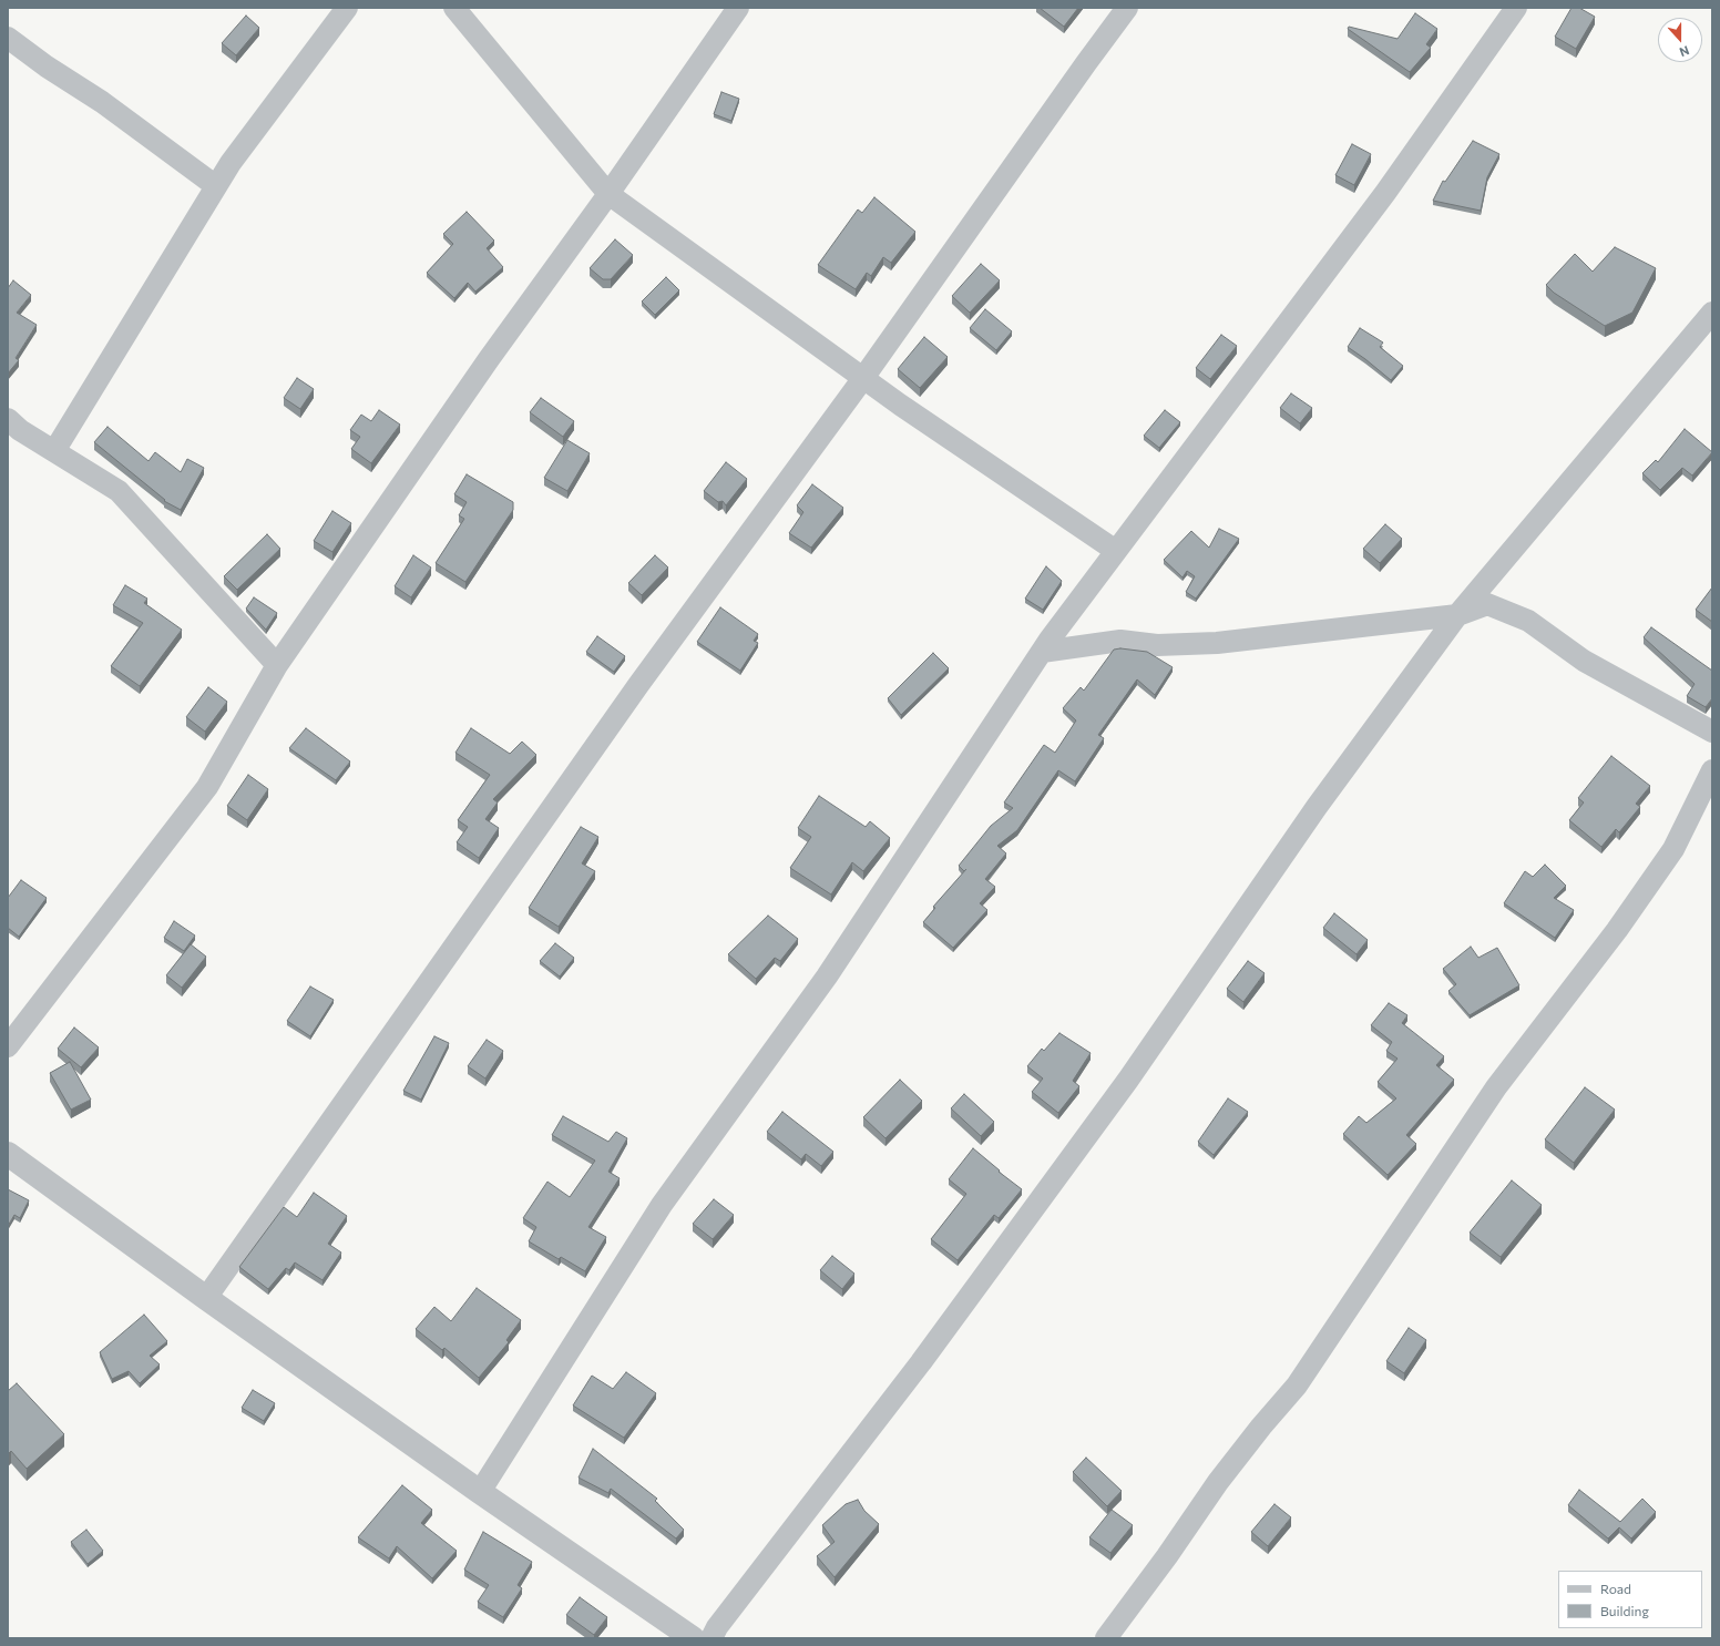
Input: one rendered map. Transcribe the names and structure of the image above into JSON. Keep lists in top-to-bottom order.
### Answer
{
  "legend": ["Road", "Building"],
  "north": "bottom"
}
